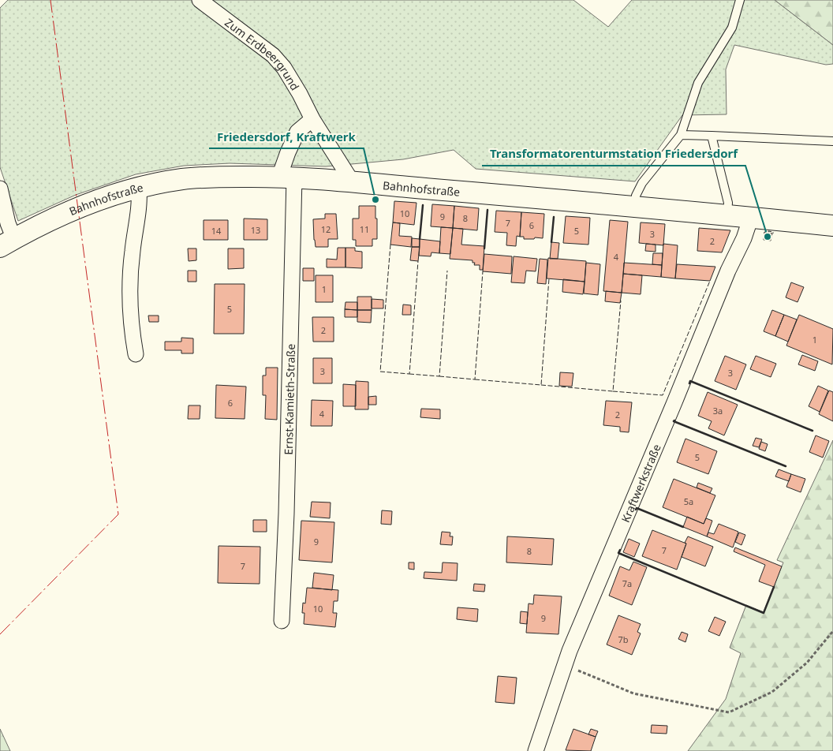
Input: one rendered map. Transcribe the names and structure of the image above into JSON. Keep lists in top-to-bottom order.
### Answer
{
  "streets": {
    "main road": ["Bahnhofstraße"],
    "street": ["Zum Erdbeergrund", "Ernst-Kamieth-Straße", "Kraftwerkstraße"]
  },
  "crossings": [
    ["Zum Erdbeergrund", "Bahnhofstraße"],
    ["Bahnhofstraße", "Ernst-Kamieth-Straße"],
    ["Bahnhofstraße", "Kraftwerkstraße"]
  ],
  "places": ["Friedersdorf, Kraftwerk", "Transformatorenturmstation Friedersdorf"],
  "house_numbers": [
    "10",
    "9",
    "8",
    "7",
    "6",
    "12",
    "11",
    "13",
    "14",
    "5",
    "3",
    "2",
    "4",
    "1",
    "5",
    "2",
    "1",
    "3",
    "3",
    "6",
    "3a",
    "4",
    "2",
    "5",
    "5a",
    "9",
    "7",
    "8",
    "7",
    "7a",
    "10",
    "9",
    "7b"
  ]
}
